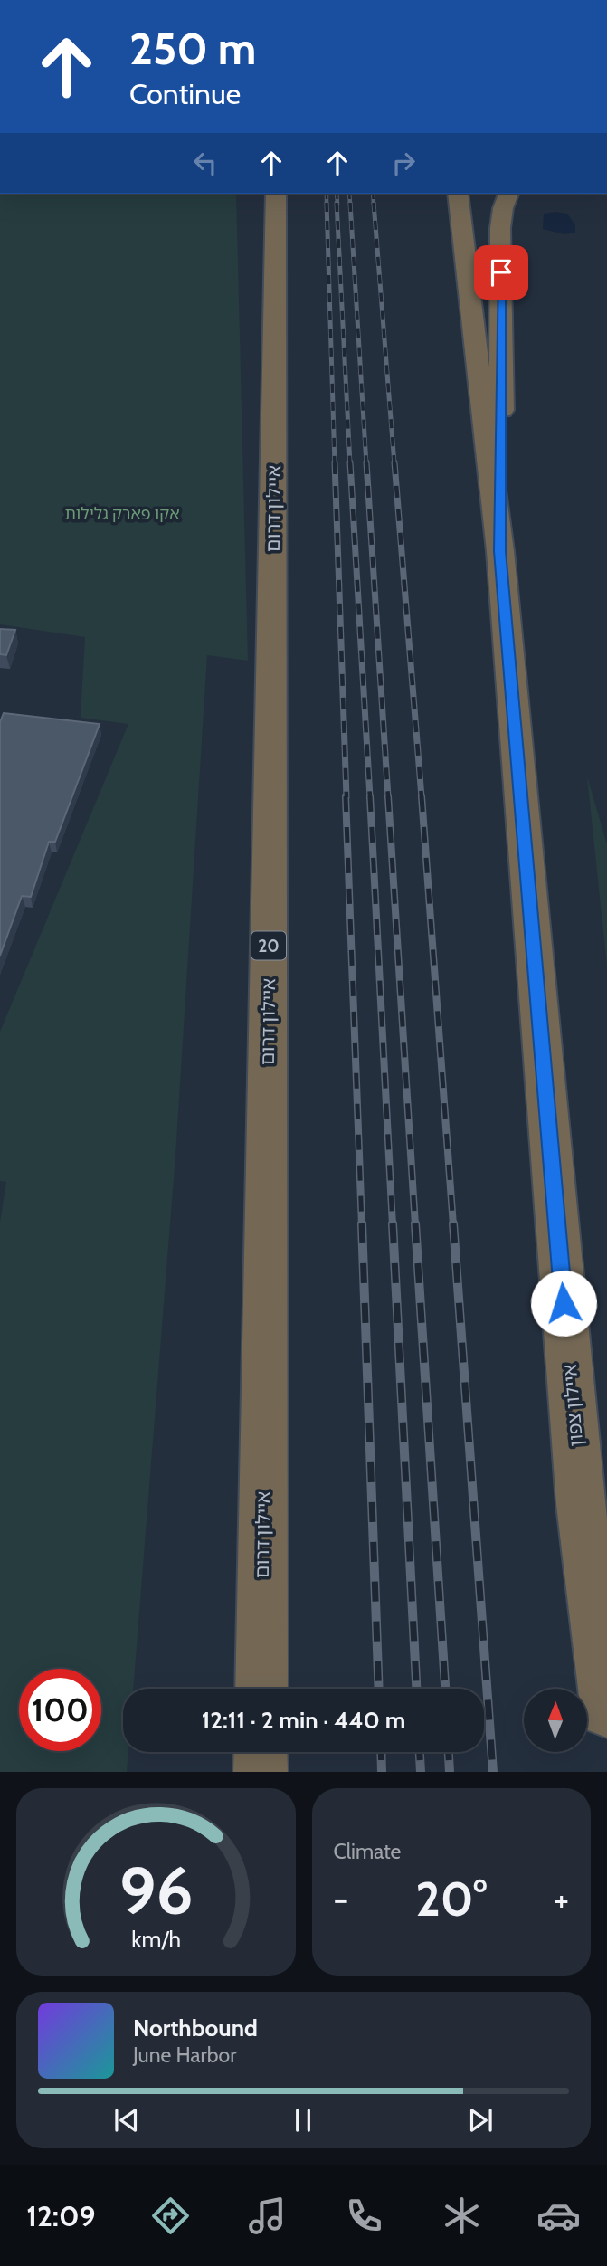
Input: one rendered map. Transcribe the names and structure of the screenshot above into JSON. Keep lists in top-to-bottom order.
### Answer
{
  "streets": {
    "highway": ["איילון דרום", "20", "איילון צפון"]
  },
  "parks": ["אקו פארק גלילות"],
  "north": "top",
  "page": {
    "turn": ["250 m", "Continue"],
    "limit": "100",
    "trip": "12:11 · 2 min · 440 m",
    "tile": "Climate",
    "heat": ["−", "20°", "+"],
    "song": ["Northbound", "June Harbor"],
    "tabs": "12:09",
    "gauge": ["96", "km/h"]
  }
}
